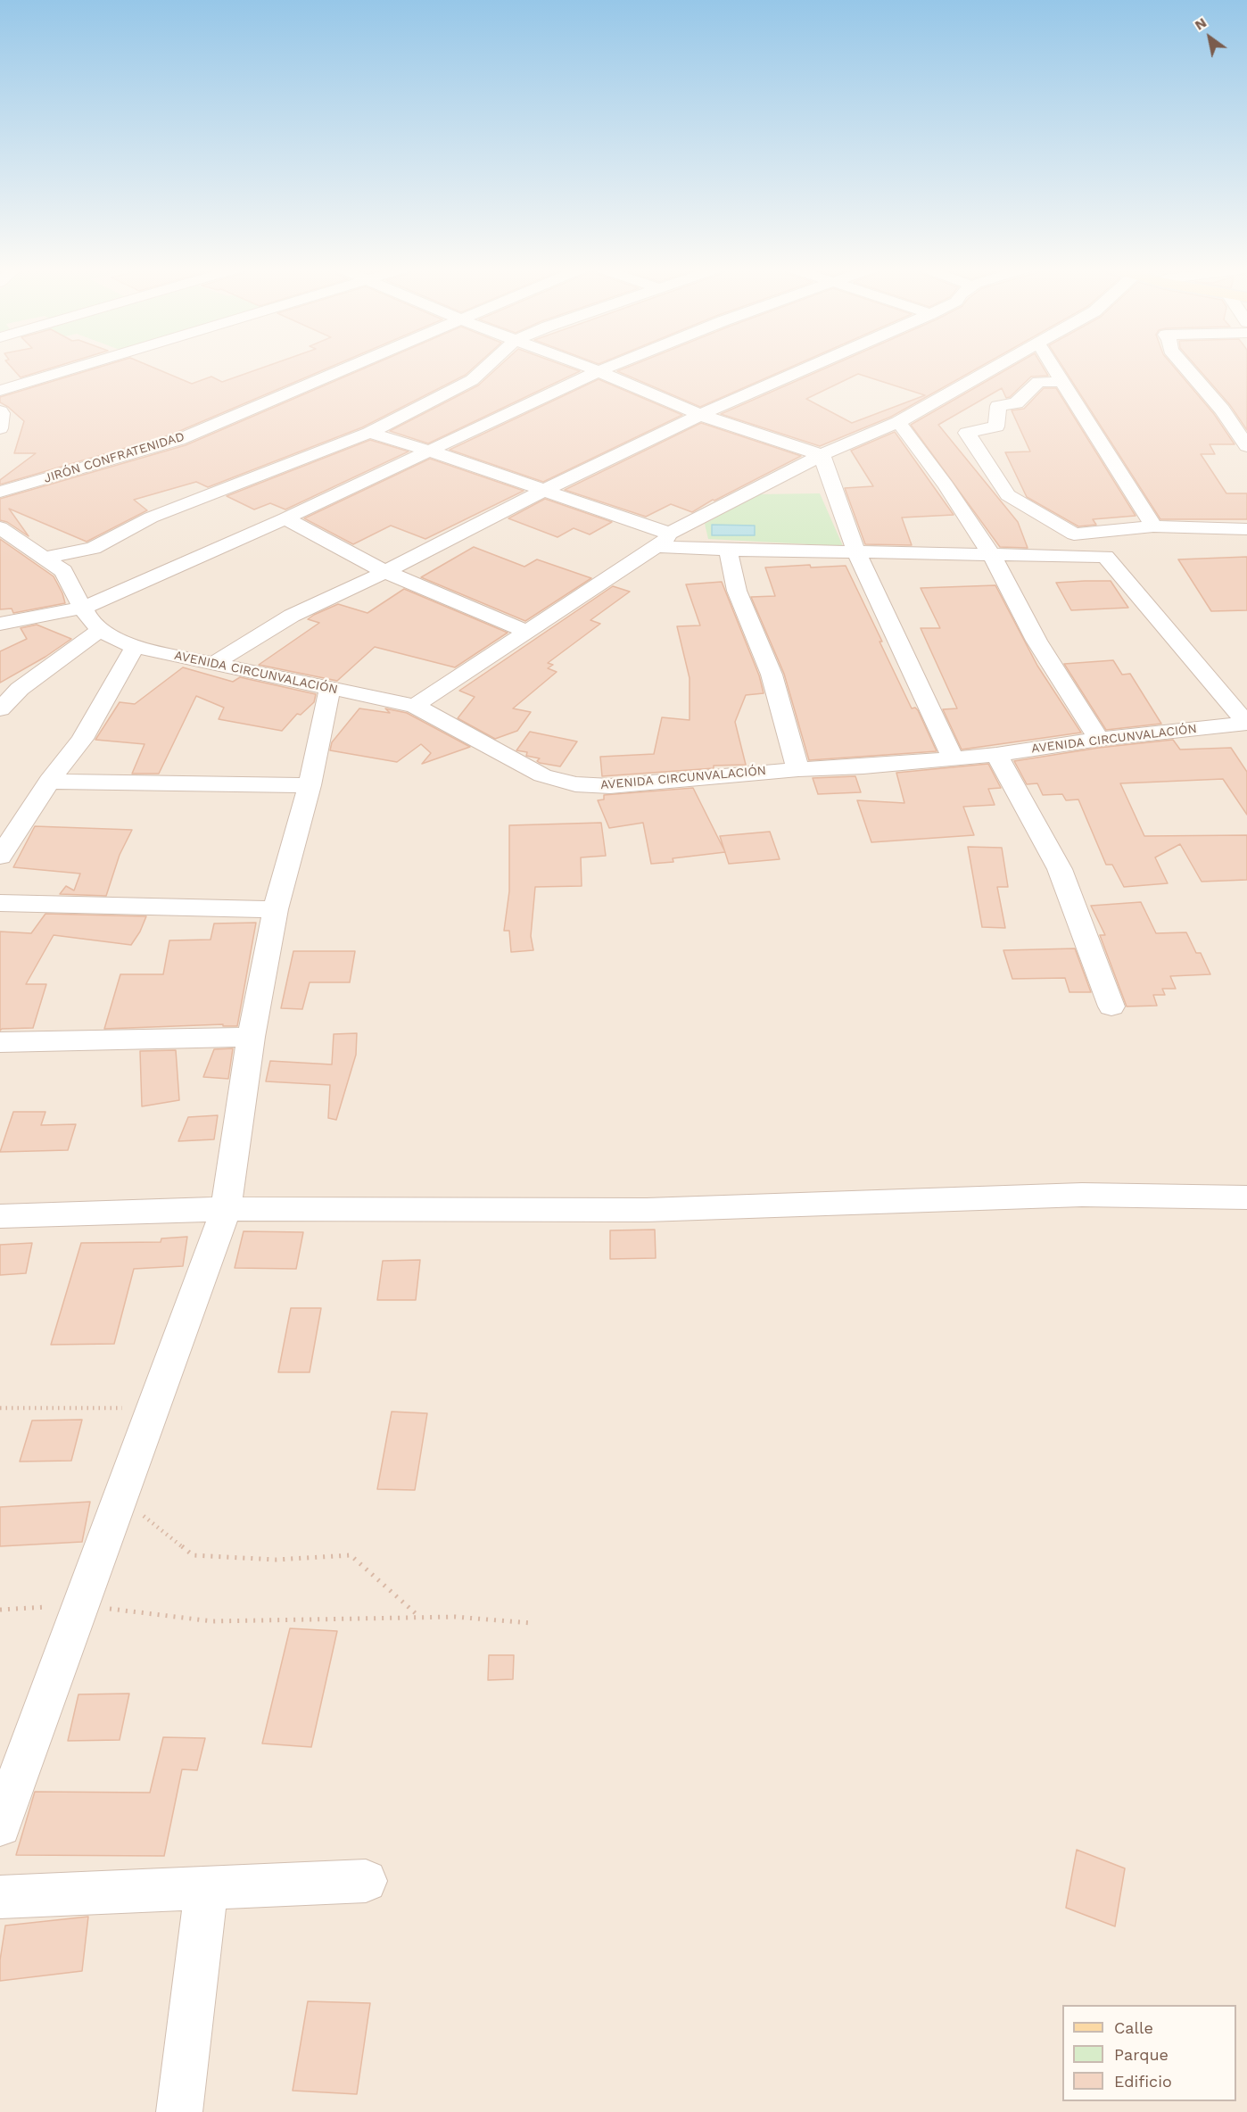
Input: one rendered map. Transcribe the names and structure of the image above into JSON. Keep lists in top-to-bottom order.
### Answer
{
  "streets": {
    "street": ["JIRÓN CONFRATENIDAD", "AVENIDA CIRCUNVALACIÓN"]
  },
  "legend": ["Calle", "Parque", "Edificio"],
  "north": "top left"
}
